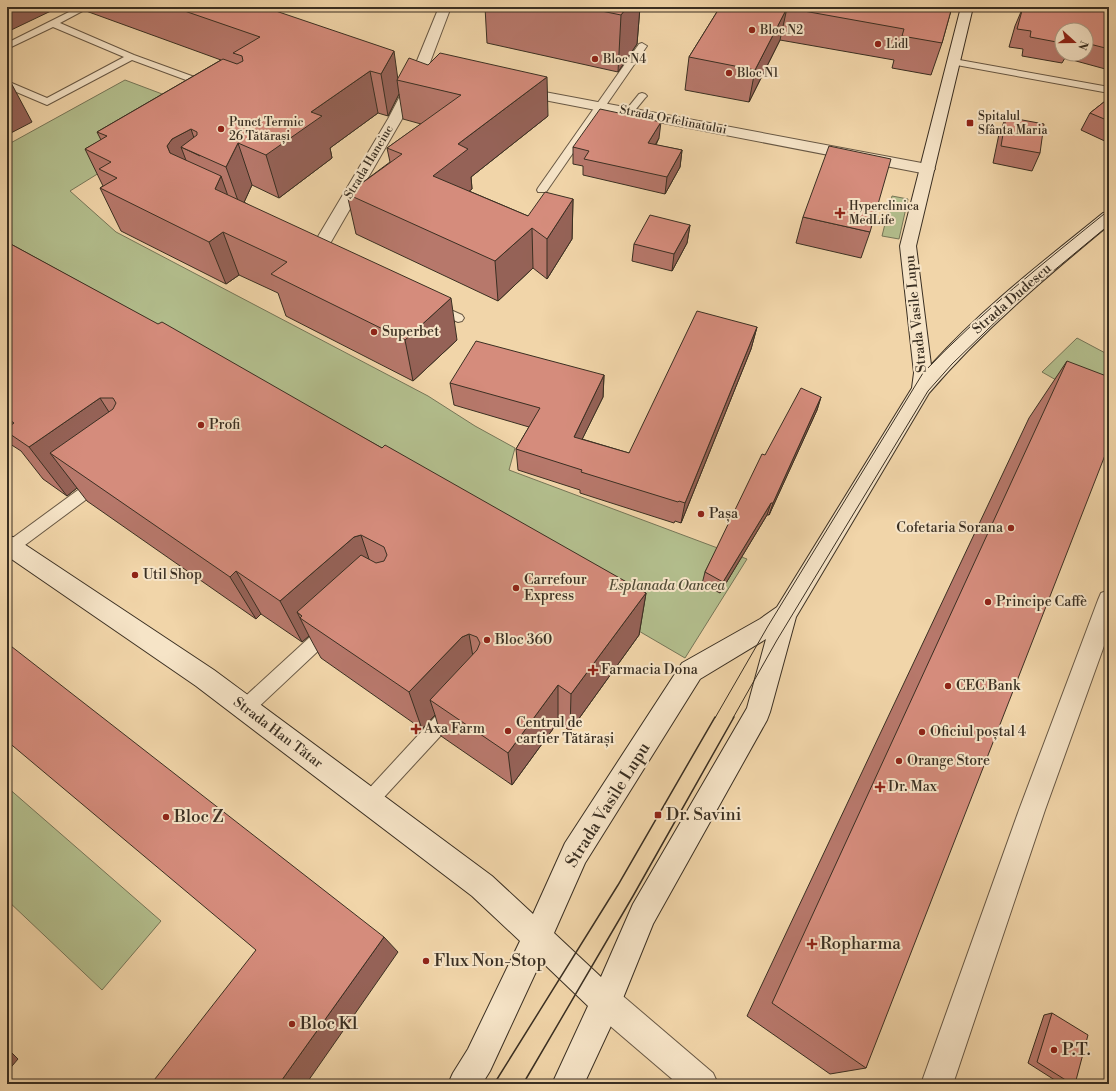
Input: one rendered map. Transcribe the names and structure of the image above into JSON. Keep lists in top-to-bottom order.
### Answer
{
  "streets": {
    "street": [
      "Strada Orfelinatului",
      "Strada Hanciuc",
      "Strada Dudescu",
      "Strada Vasile Lupu",
      "Strada Han Tătar"
    ]
  },
  "crossings": [
    ["Strada Orfelinatului", "Strada Vasile Lupu"],
    ["Strada Dudescu", "Strada Vasile Lupu"],
    ["Strada Vasile Lupu", "Strada Han Tătar"]
  ],
  "parks": ["Esplanada Oancea"],
  "places": {
    "other": [
      "Bloc N2",
      "Lidl",
      "Bloc N4",
      "Bloc N1",
      "Punct Termic 26 Tătărași",
      "Superbet",
      "Profi",
      "Pașa",
      "Cofetaria Sorana",
      "Util Shop",
      "Carrefour Express",
      "Principe Caffè",
      "Bloc 360",
      "CEC Bank",
      "Centrul de cartier Tătărași",
      "Oficiul poștal 4",
      "Orange Store",
      "Bloc Z",
      "Flux Non-Stop",
      "Bloc K1",
      "P.T."
    ],
    "transit": ["Spitalul Sfânta Maria", "Dr. Savini"],
    "health": [
      "Hyperclinica MedLife",
      "Farmacia Dona",
      "Axa Farm",
      "Dr. Max",
      "Ropharma"
    ]
  },
  "north": "right"
}
